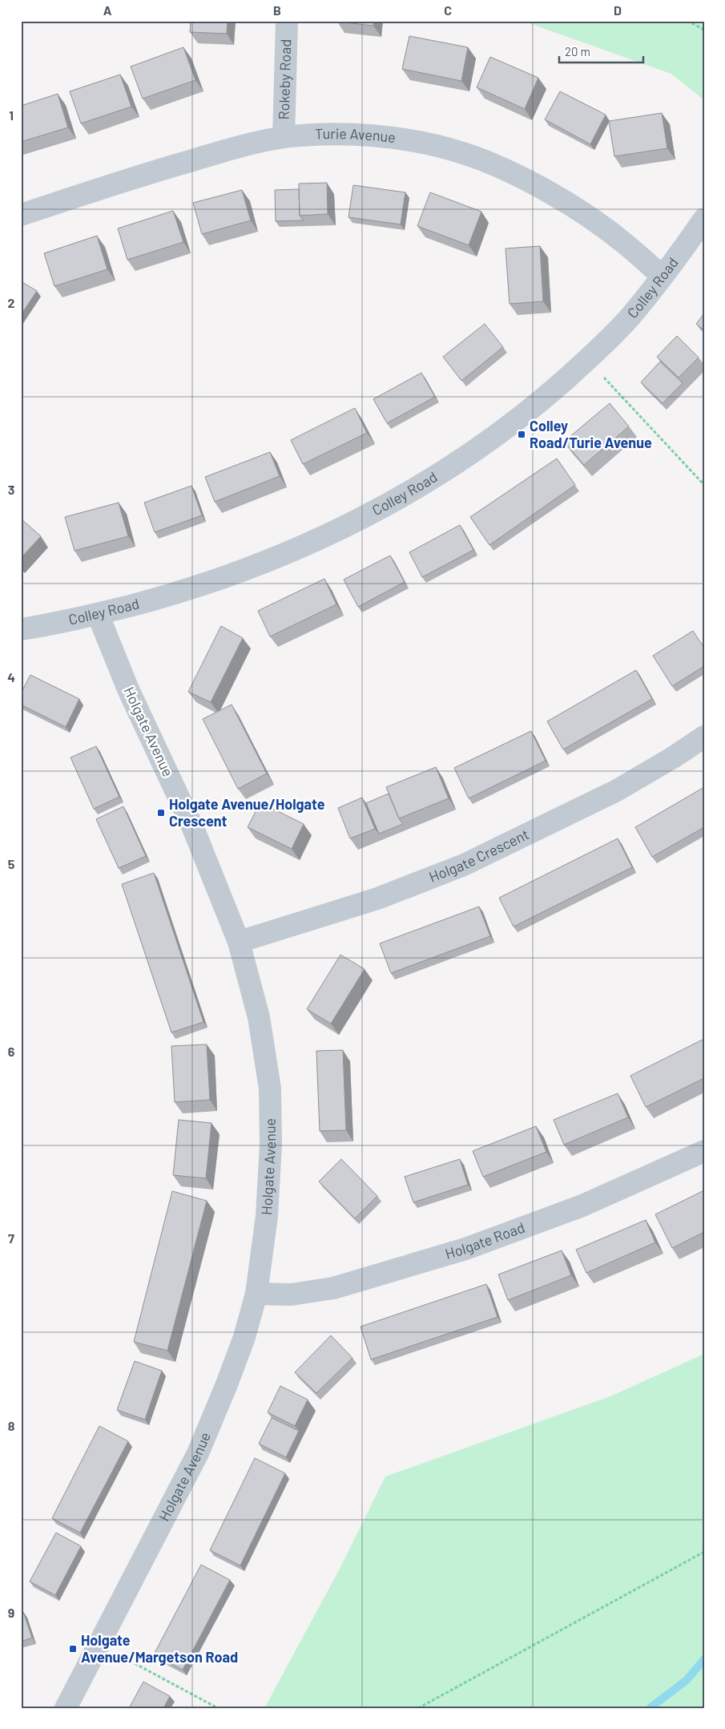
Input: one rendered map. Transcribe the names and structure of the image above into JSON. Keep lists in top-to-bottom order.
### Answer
{
  "streets": {
    "street": [
      "Rokeby Road",
      "Turie Avenue",
      "Colley Road",
      "Holgate Avenue",
      "Holgate Crescent",
      "Holgate Road"
    ]
  },
  "crossings": [
    ["Rokeby Road", "Turie Avenue"],
    ["Turie Avenue", "Colley Road"],
    ["Colley Road", "Holgate Avenue"],
    ["Holgate Avenue", "Holgate Crescent"],
    ["Holgate Avenue", "Holgate Road"]
  ],
  "places": {
    "transit": ["Colley Road/Turie Avenue", "Holgate Avenue/Holgate Crescent", "Holgate Avenue/Margetson Road"]
  },
  "scale_bar": "20 m",
  "grid": {
    "columns": [
      "A",
      "B",
      "C",
      "D"
    ],
    "rows": [
      "1",
      "2",
      "3",
      "4",
      "5",
      "6",
      "7",
      "8",
      "9"
    ]
  }
}
